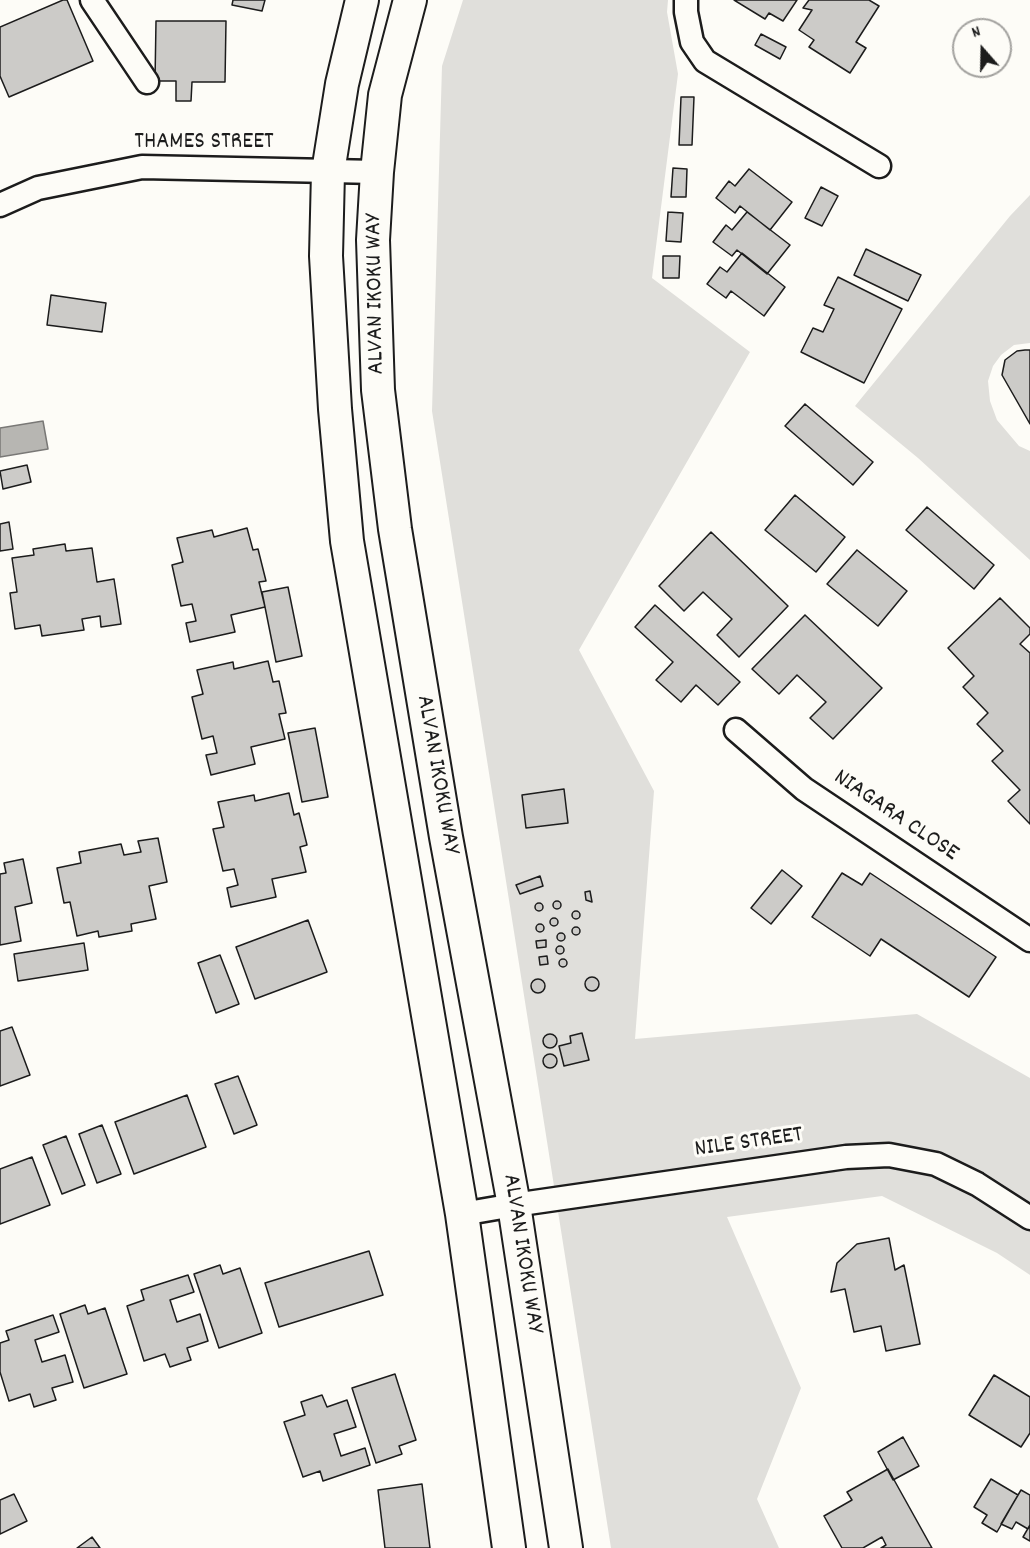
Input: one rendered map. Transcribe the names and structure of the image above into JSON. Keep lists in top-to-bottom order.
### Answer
{
  "streets": {
    "street": [
      "THAMES STREET",
      "ALVAN IKOKU WAY",
      "NIAGARA CLOSE",
      "NILE STREET"
    ]
  },
  "crossings": [
    ["THAMES STREET", "ALVAN IKOKU WAY"],
    ["ALVAN IKOKU WAY", "NILE STREET"]
  ],
  "north": "top"
}
